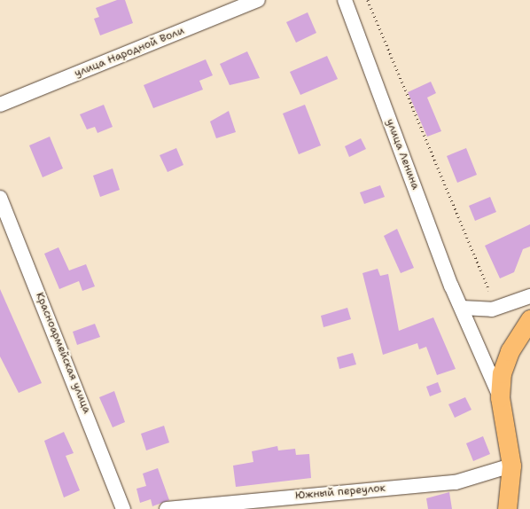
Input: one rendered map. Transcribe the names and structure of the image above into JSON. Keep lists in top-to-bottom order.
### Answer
{
  "streets": {
    "street": [
      "улица Народной Воли",
      "улица Ленина",
      "Красноармейская улица",
      "Южный переулок"
    ]
  }
}
